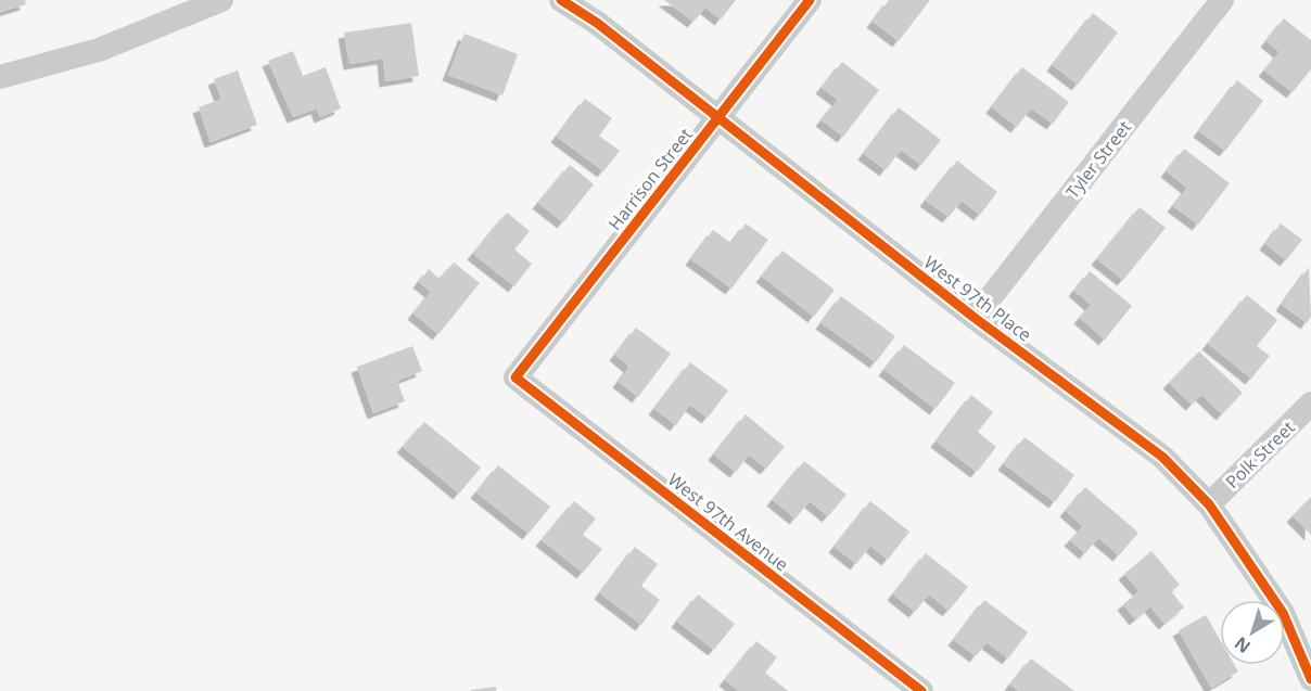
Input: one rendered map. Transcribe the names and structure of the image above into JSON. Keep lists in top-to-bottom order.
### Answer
{
  "streets": {
    "street": [
      "Tyler Street",
      "Harrison Street",
      "West 97th Place",
      "Polk Street",
      "West 97th Avenue"
    ]
  },
  "crossings": [
    ["Tyler Street", "West 97th Place"],
    ["Harrison Street", "West 97th Place"],
    ["Harrison Street", "West 97th Avenue"],
    ["West 97th Place", "Polk Street"]
  ],
  "north": "bottom left"
}
